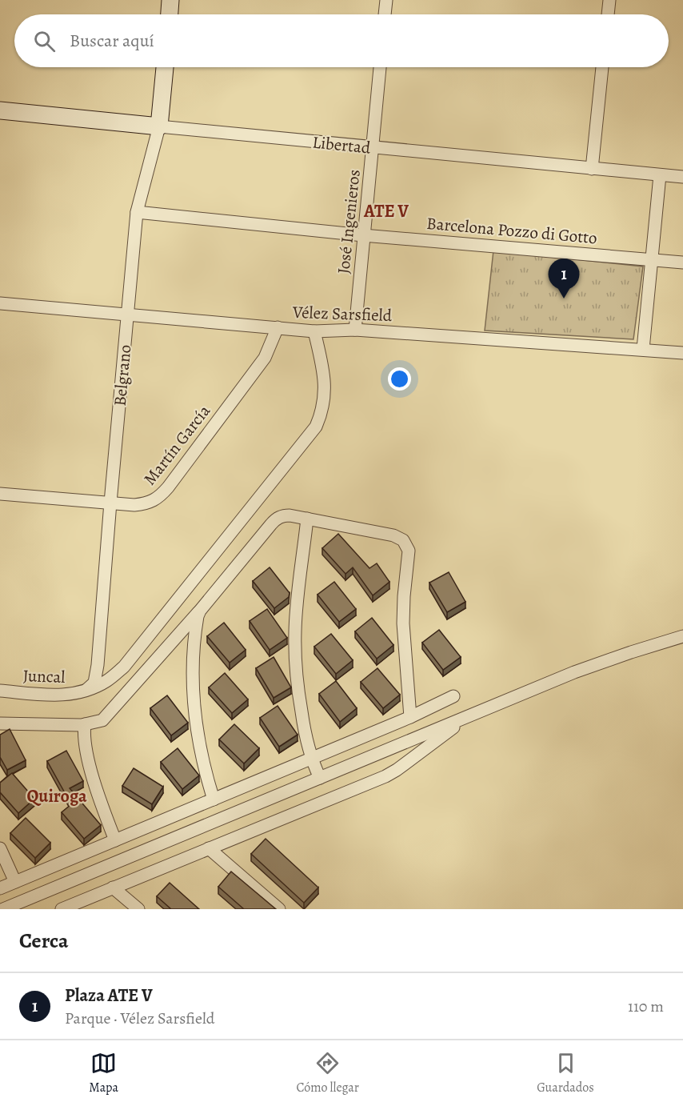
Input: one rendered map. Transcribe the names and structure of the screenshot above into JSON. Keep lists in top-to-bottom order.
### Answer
{
  "streets": {
    "main road": ["Libertad", "Belgrano"],
    "street": [
      "José Ingenieros",
      "Barcelona Pozzo di Gotto",
      "Vélez Sarsfield",
      "Martín García",
      "Juncal"
    ]
  },
  "crossings": [
    ["Libertad", "José Ingenieros"],
    ["Libertad", "Belgrano"],
    ["José Ingenieros", "Barcelona Pozzo di Gotto"],
    ["José Ingenieros", "Vélez Sarsfield"],
    ["Barcelona Pozzo di Gotto", "Belgrano"],
    ["Vélez Sarsfield", "Belgrano"],
    ["Vélez Sarsfield", "Martín García"],
    ["Vélez Sarsfield", "Juncal"],
    ["Belgrano", "Martín García"],
    ["Belgrano", "Juncal"]
  ],
  "districts": ["ATE V", "Quiroga"],
  "page": {
    "search": "Buscar aquí",
    "pins": "1",
    "heading": "Cerca",
    "list": [
      {
        "mark": "1",
        "name": "Plaza ATE V",
        "note": "Parque · Vélez Sarsfield",
        "value": "110 m"
      }
    ],
    "nav": ["Mapa", "Cómo llegar", "Guardados"]
  }
}
